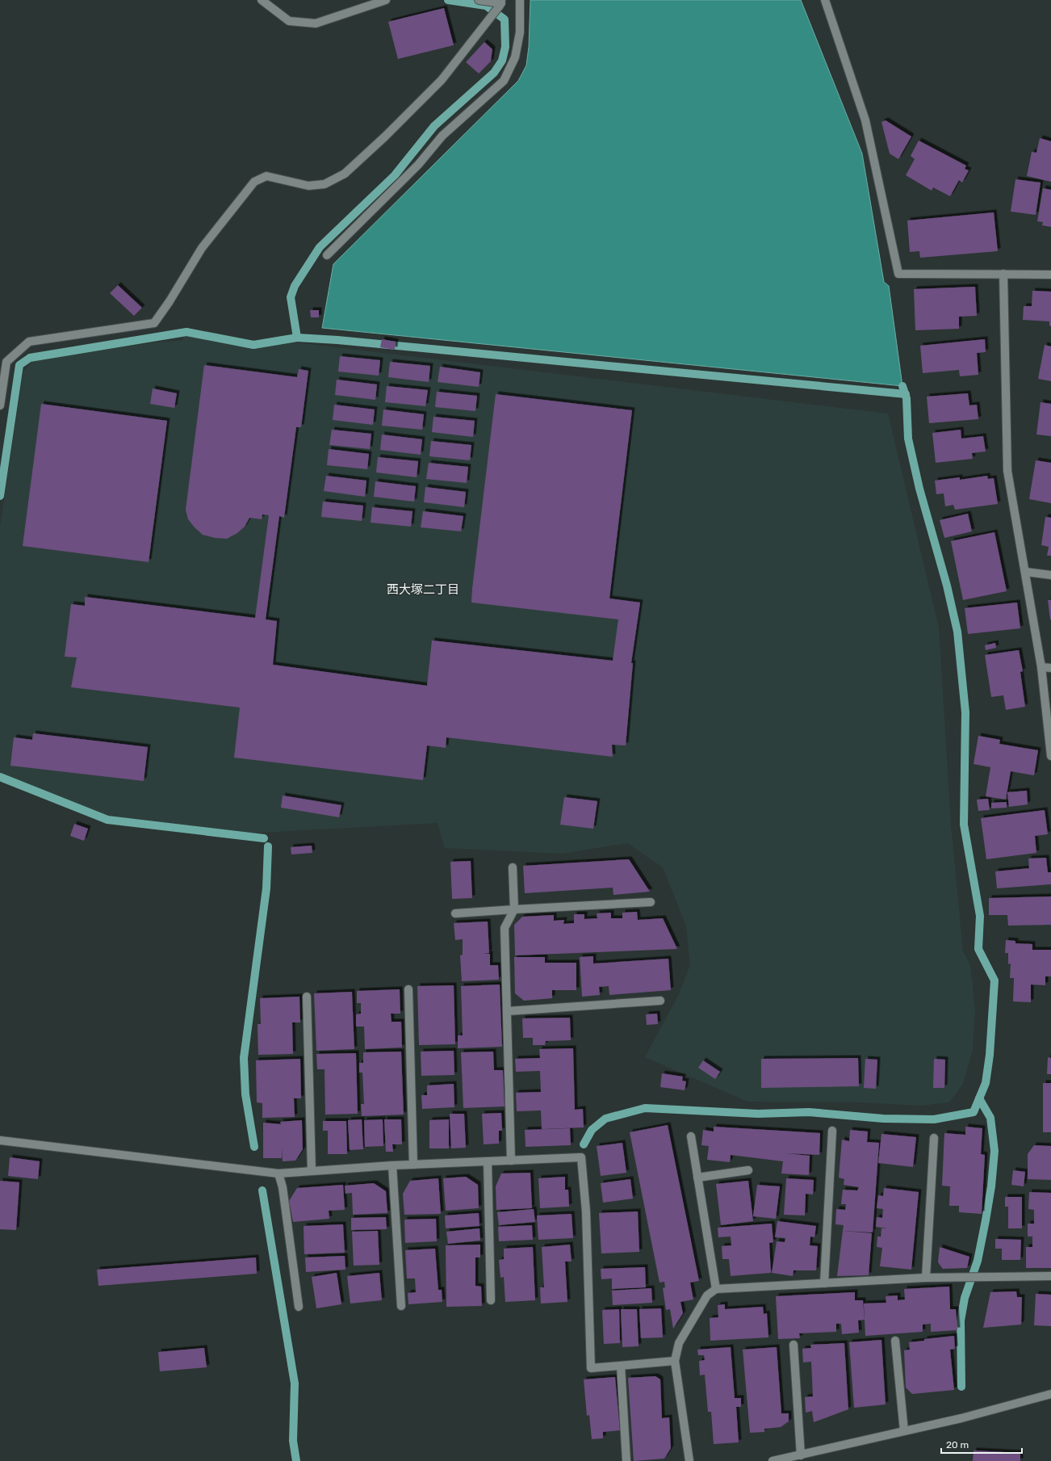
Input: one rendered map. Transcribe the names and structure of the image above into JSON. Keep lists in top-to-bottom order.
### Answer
{
  "districts": ["西大塚二丁目"],
  "scale_bar": "20 m"
}
